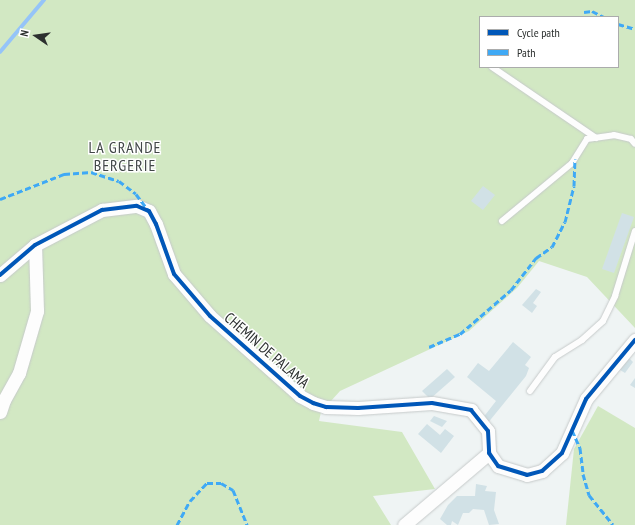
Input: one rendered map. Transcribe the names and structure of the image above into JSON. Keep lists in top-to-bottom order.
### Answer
{
  "streets": {
    "street": ["CHEMIN DE PALAMA"]
  },
  "districts": ["LA GRANDE BERGERIE"],
  "legend": ["Cycle path", "Path"],
  "north": "left"
}
